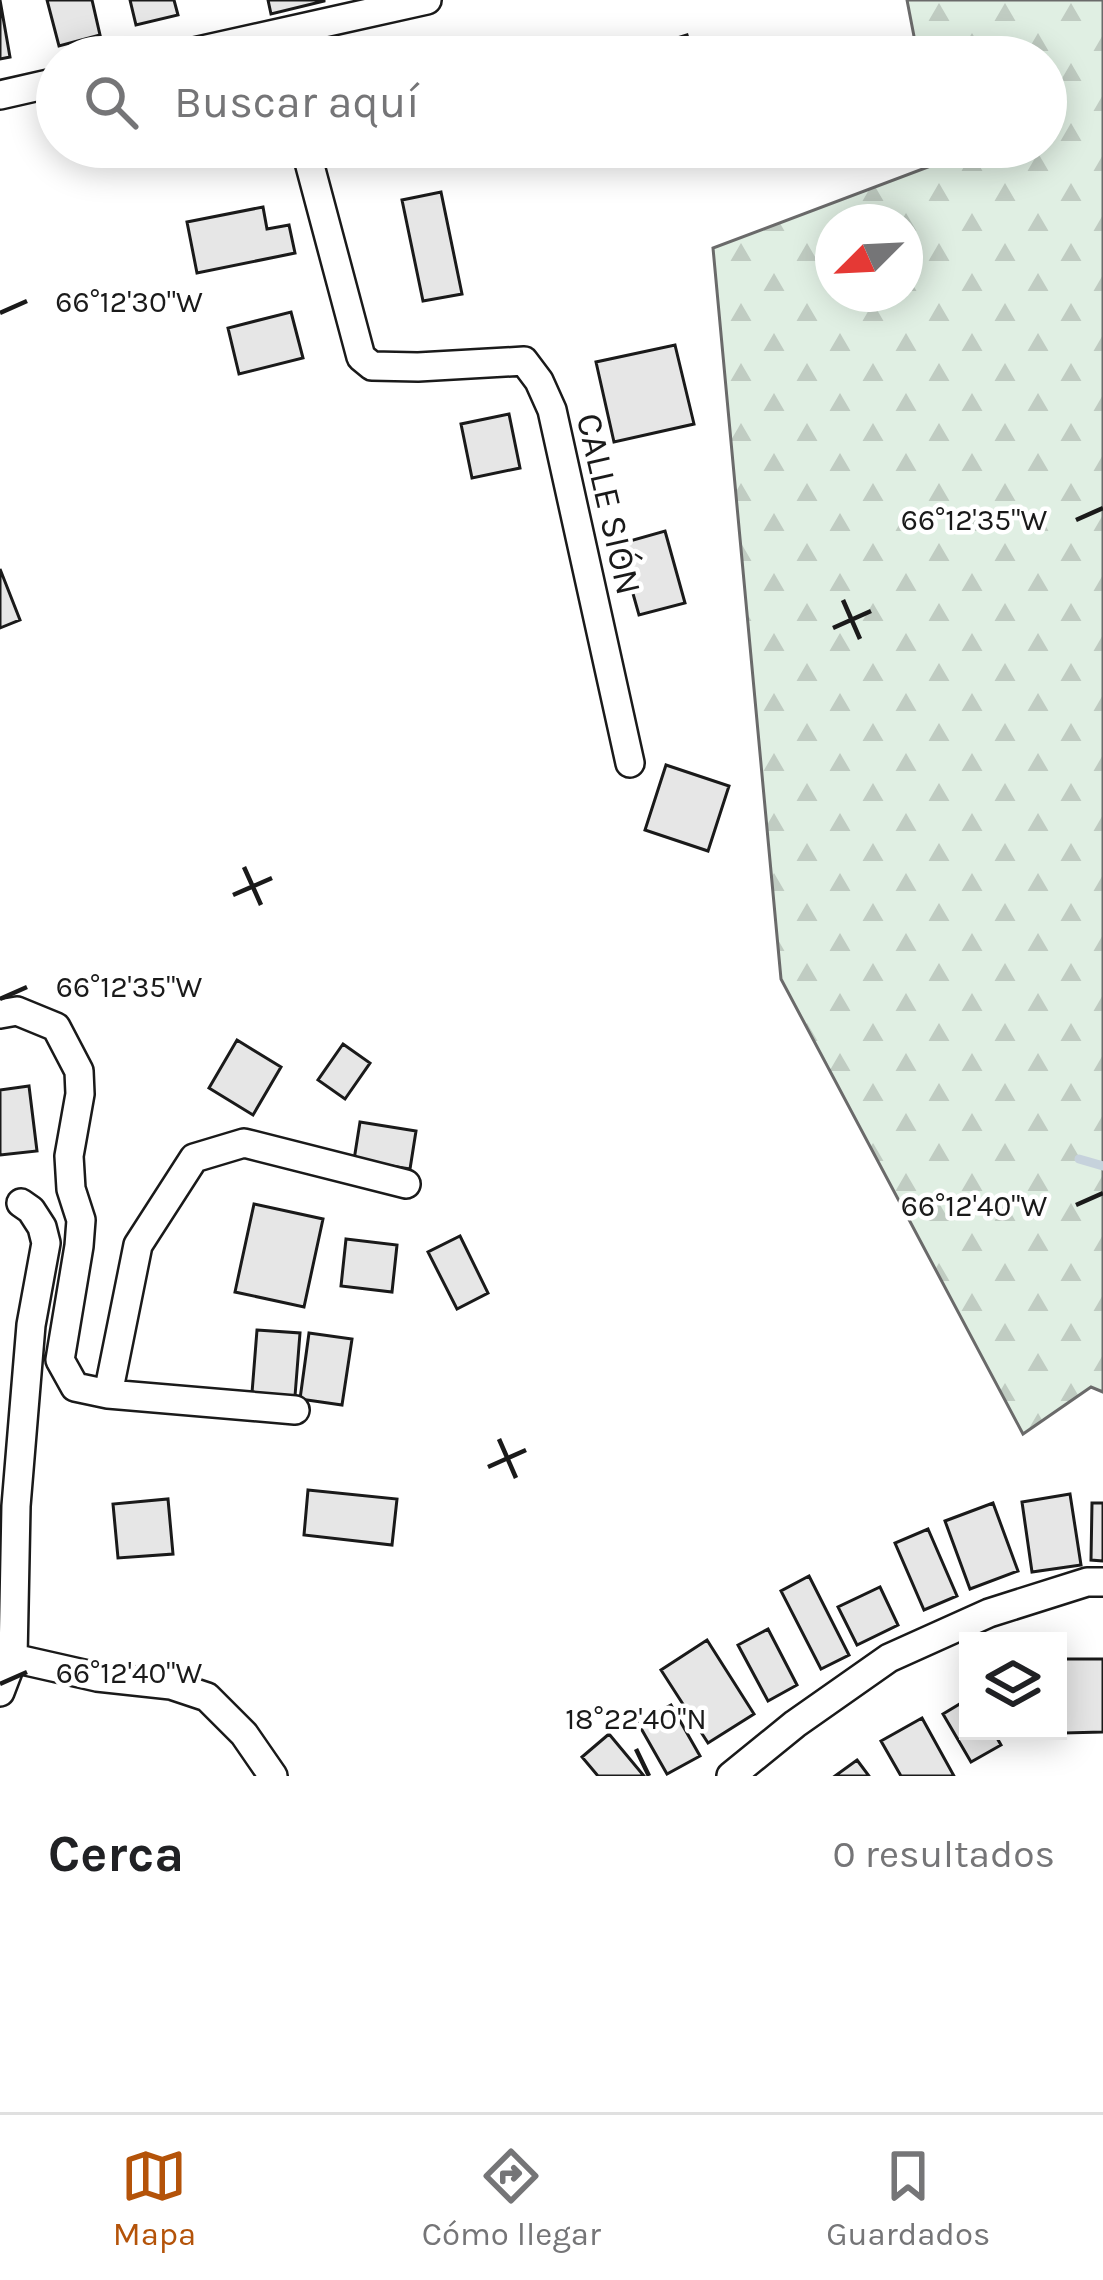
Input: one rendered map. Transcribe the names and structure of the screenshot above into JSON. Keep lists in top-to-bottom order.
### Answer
{
  "streets": {
    "street": ["CALLE SIÓN"]
  },
  "north": "bottom left",
  "page": {
    "search": "Buscar aquí",
    "heading": ["Cerca", "0 resultados"],
    "nav": ["Mapa", "Cómo llegar", "Guardados"]
  },
  "coordinates": [
    "66°12'30\"W",
    "66°12'35\"W",
    "66°12'40\"W",
    "18°22'40\"N"
  ]
}
